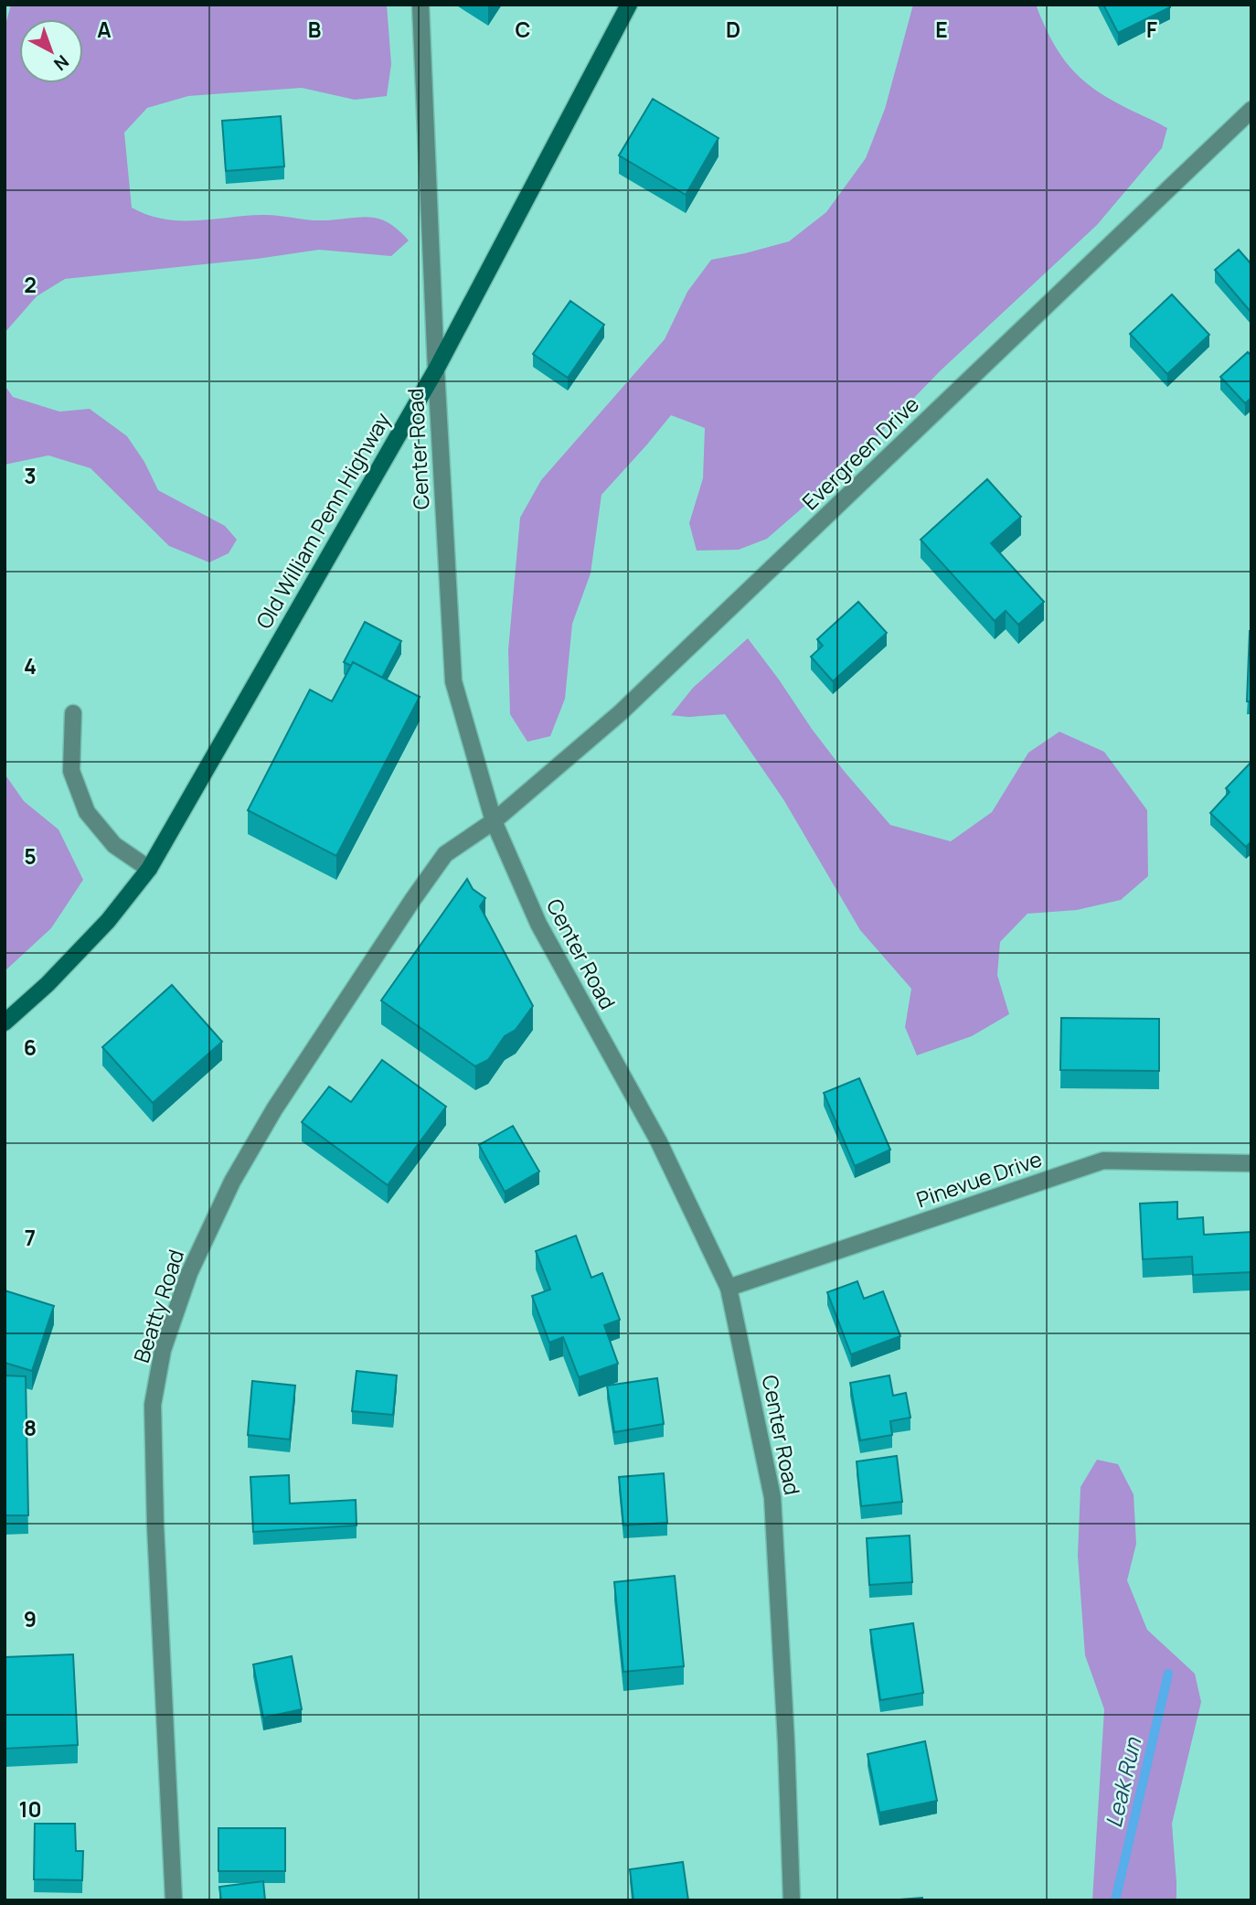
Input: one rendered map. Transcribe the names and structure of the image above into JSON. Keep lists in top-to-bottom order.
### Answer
{
  "streets": {
    "main road": ["Old William Penn Highway"],
    "street": [
      "Center Road",
      "Evergreen Drive",
      "Pinevue Drive",
      "Beatty Road"
    ]
  },
  "crossings": [
    ["Center Road", "Evergreen Drive"],
    ["Center Road", "Old William Penn Highway"],
    ["Center Road", "Pinevue Drive"],
    ["Center Road", "Beatty Road"],
    ["Evergreen Drive", "Beatty Road"]
  ],
  "water": ["Leak Run"],
  "north": "bottom right",
  "grid": {
    "columns": [
      "A",
      "B",
      "C",
      "D",
      "E",
      "F"
    ],
    "rows": [
      "2",
      "3",
      "4",
      "5",
      "6",
      "7",
      "8",
      "9",
      "10"
    ]
  }
}
